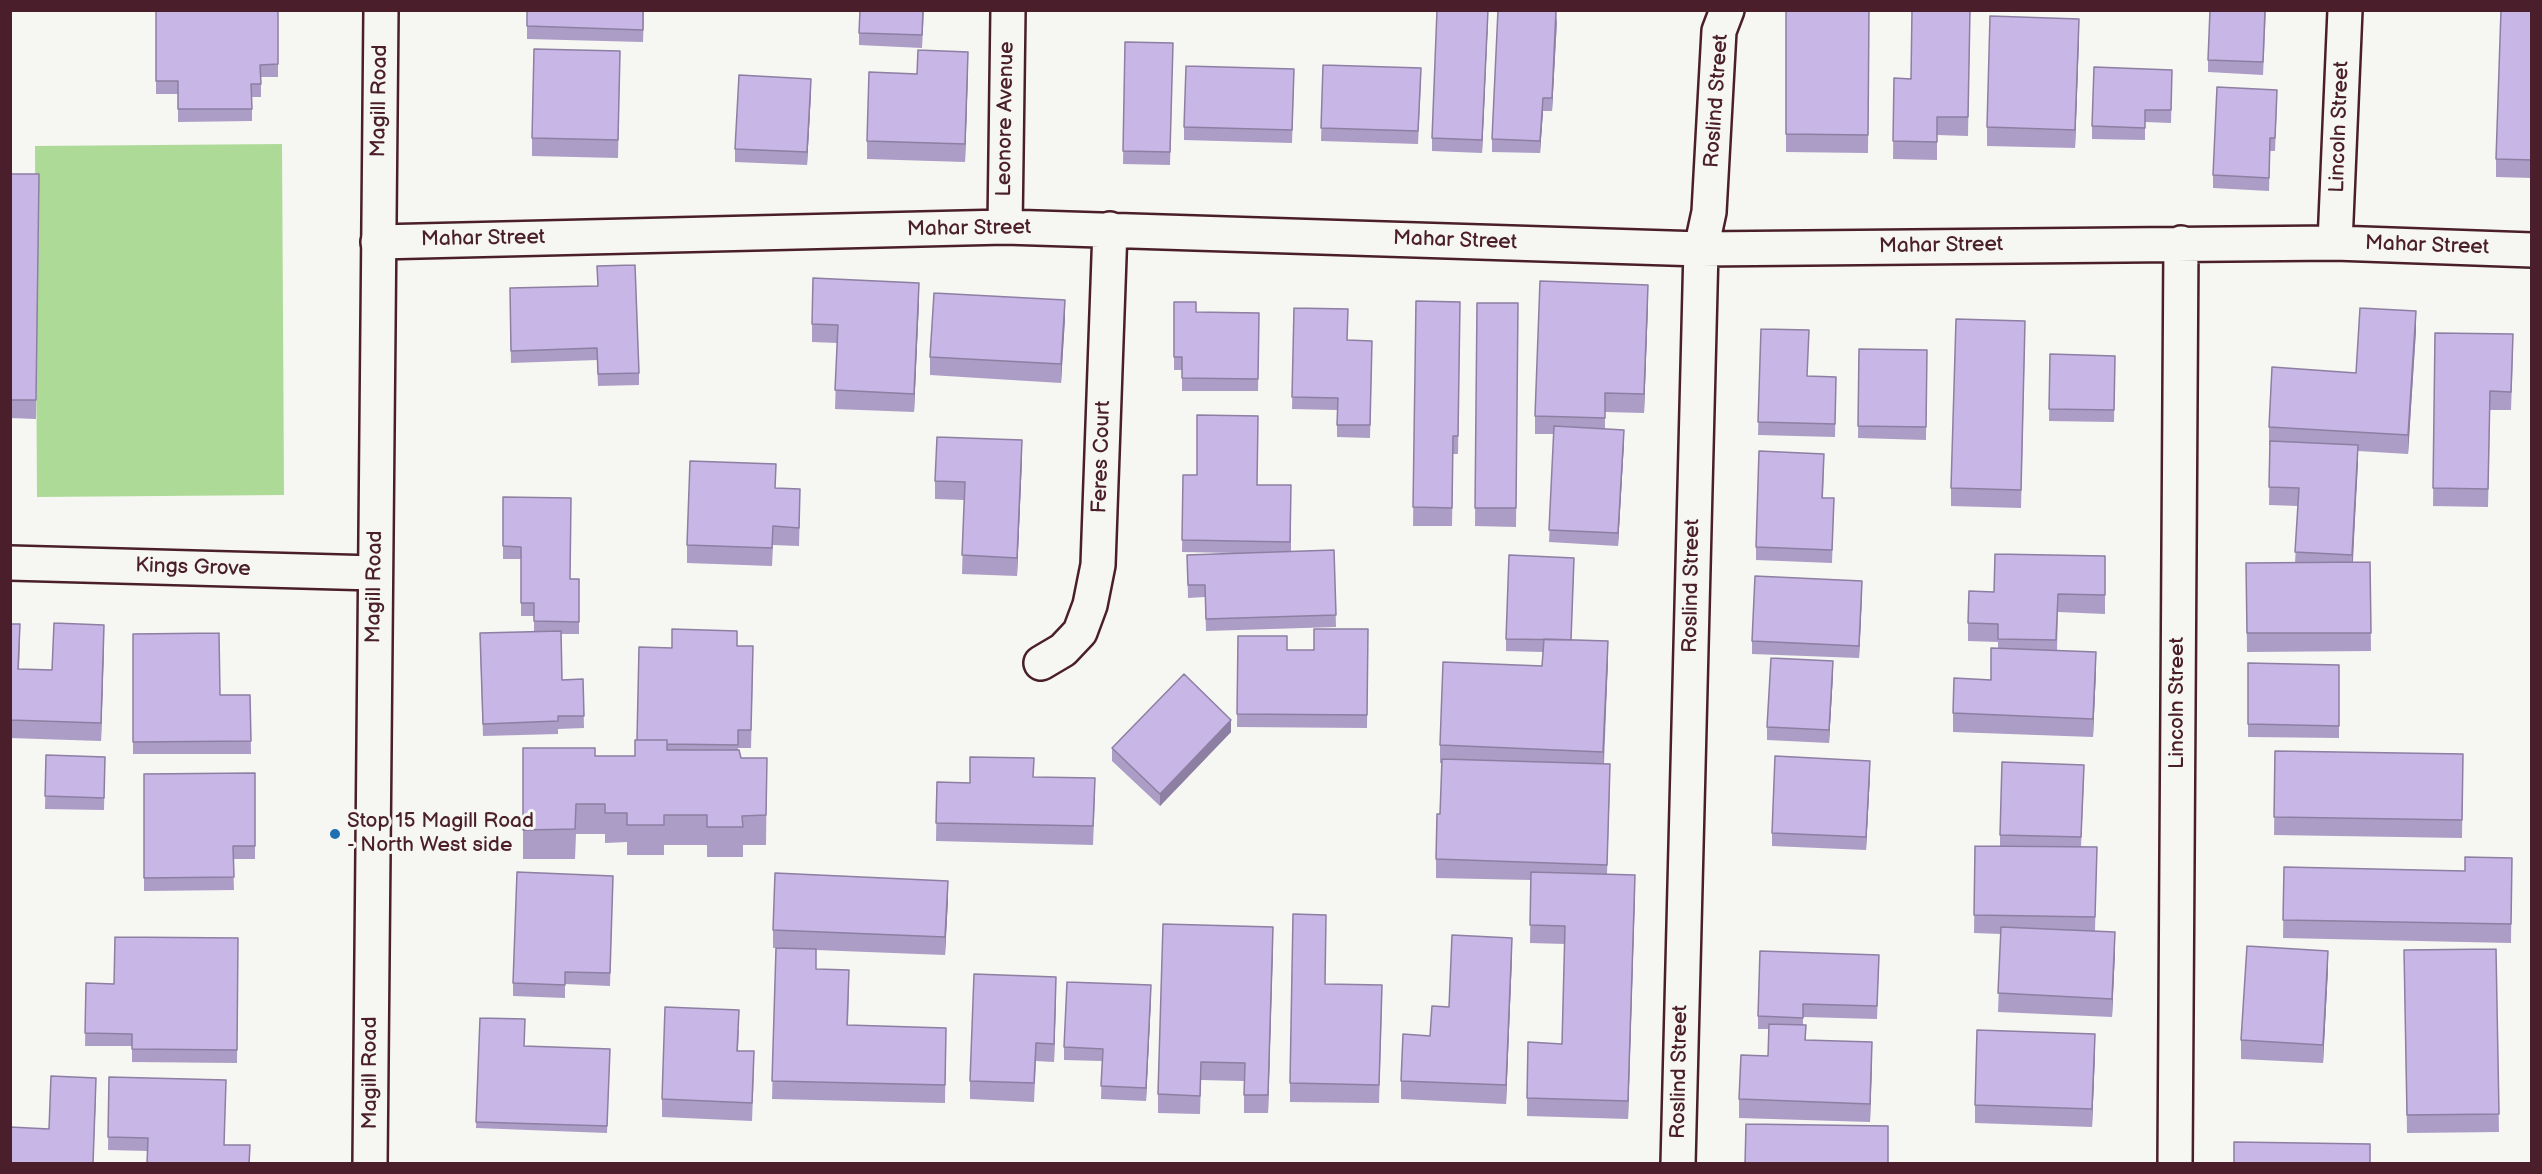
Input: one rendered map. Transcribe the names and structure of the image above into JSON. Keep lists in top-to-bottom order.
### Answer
{
  "streets": {
    "street": [
      "Magill Road",
      "Roslind Street",
      "Leonore Avenue",
      "Lincoln Street",
      "Mahar Street",
      "Feres Court",
      "Kings Grove"
    ]
  },
  "crossings": [
    ["Magill Road", "Mahar Street"],
    ["Magill Road", "Kings Grove"],
    ["Roslind Street", "Mahar Street"],
    ["Leonore Avenue", "Mahar Street"],
    ["Lincoln Street", "Mahar Street"],
    ["Mahar Street", "Feres Court"]
  ],
  "places": ["Stop 15 Magill Road - North West side"]
}
